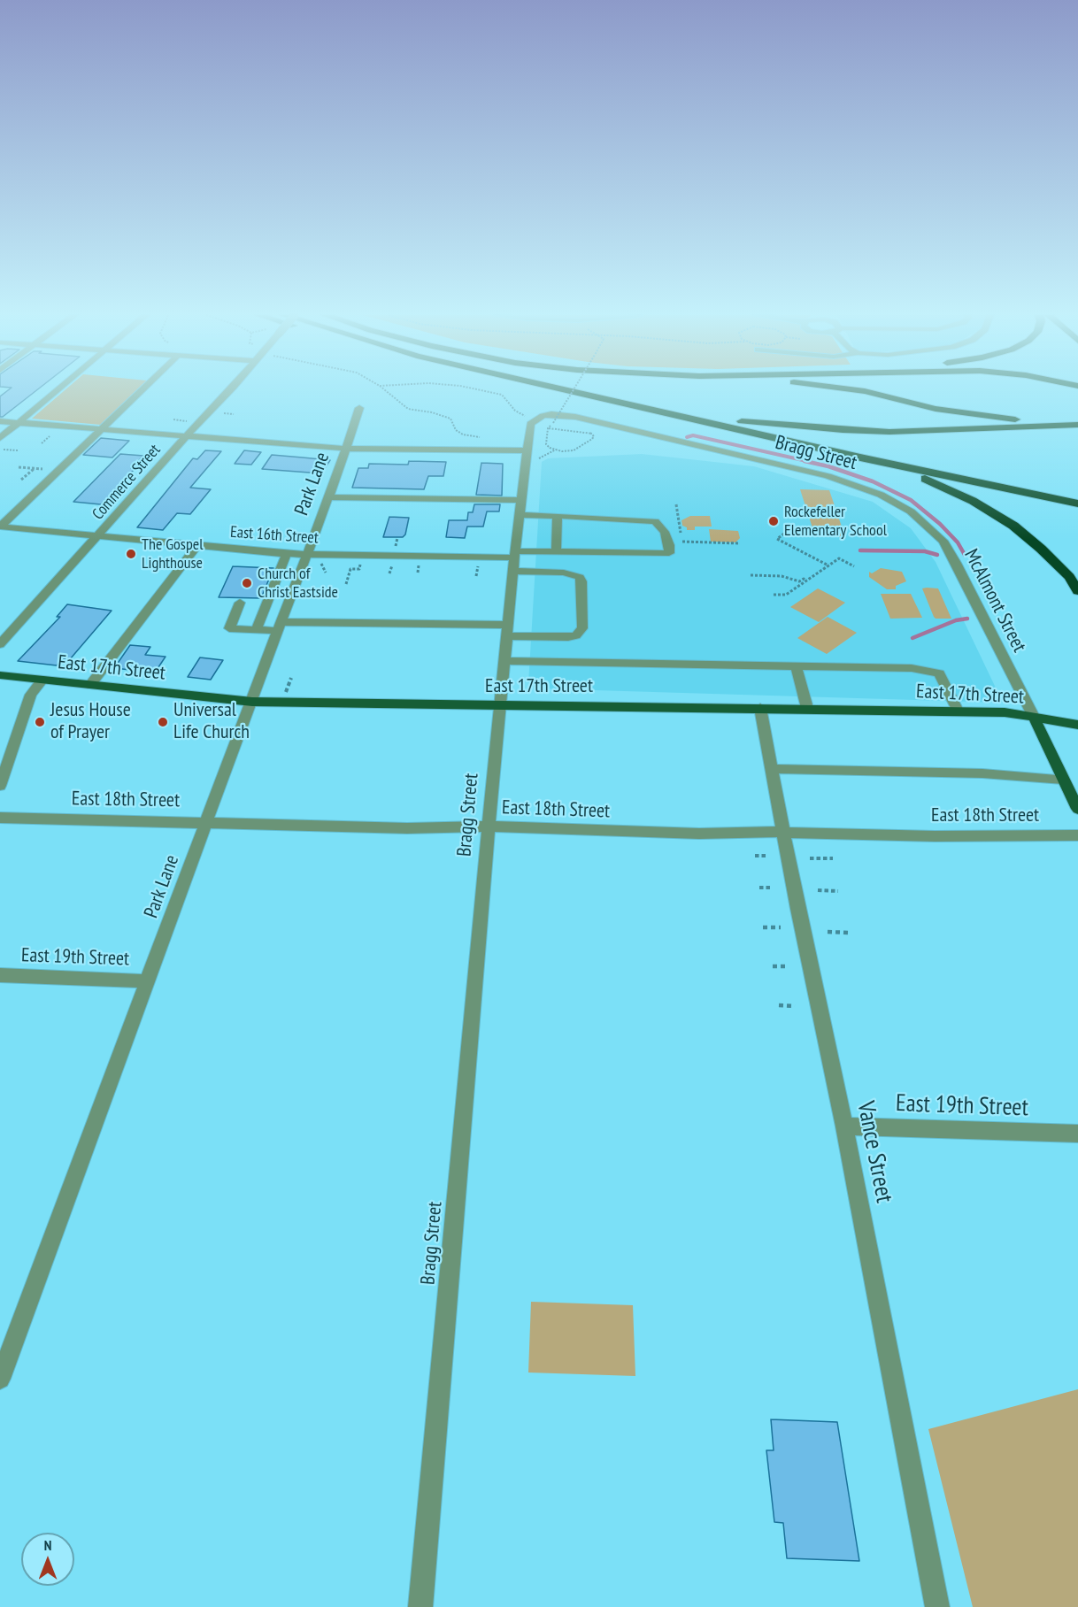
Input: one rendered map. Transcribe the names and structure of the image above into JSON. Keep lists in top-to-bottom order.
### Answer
{
  "streets": {
    "main road": ["East 17th Street"],
    "street": [
      "Bragg Street",
      "Commerce Street",
      "Park Lane",
      "East 16th Street",
      "McAlmont Street",
      "East 18th Street",
      "East 19th Street",
      "Vance Street"
    ]
  },
  "crossings": [
    ["Bragg Street", "East 16th Street"],
    ["Bragg Street", "McAlmont Street"],
    ["Bragg Street", "East 17th Street"],
    ["Bragg Street", "East 18th Street"],
    ["Commerce Street", "East 16th Street"],
    ["Park Lane", "East 16th Street"],
    ["Park Lane", "East 17th Street"],
    ["Park Lane", "East 18th Street"],
    ["Park Lane", "East 19th Street"],
    ["McAlmont Street", "East 17th Street"],
    ["East 17th Street", "Vance Street"],
    ["East 18th Street", "Vance Street"],
    ["East 19th Street", "Vance Street"]
  ],
  "places": [
    "Rockefeller Elementary School",
    "The Gospel Lighthouse",
    "Church of Christ Eastside",
    "Jesus House of Prayer",
    "Universal Life Church"
  ],
  "north": "top"
}
